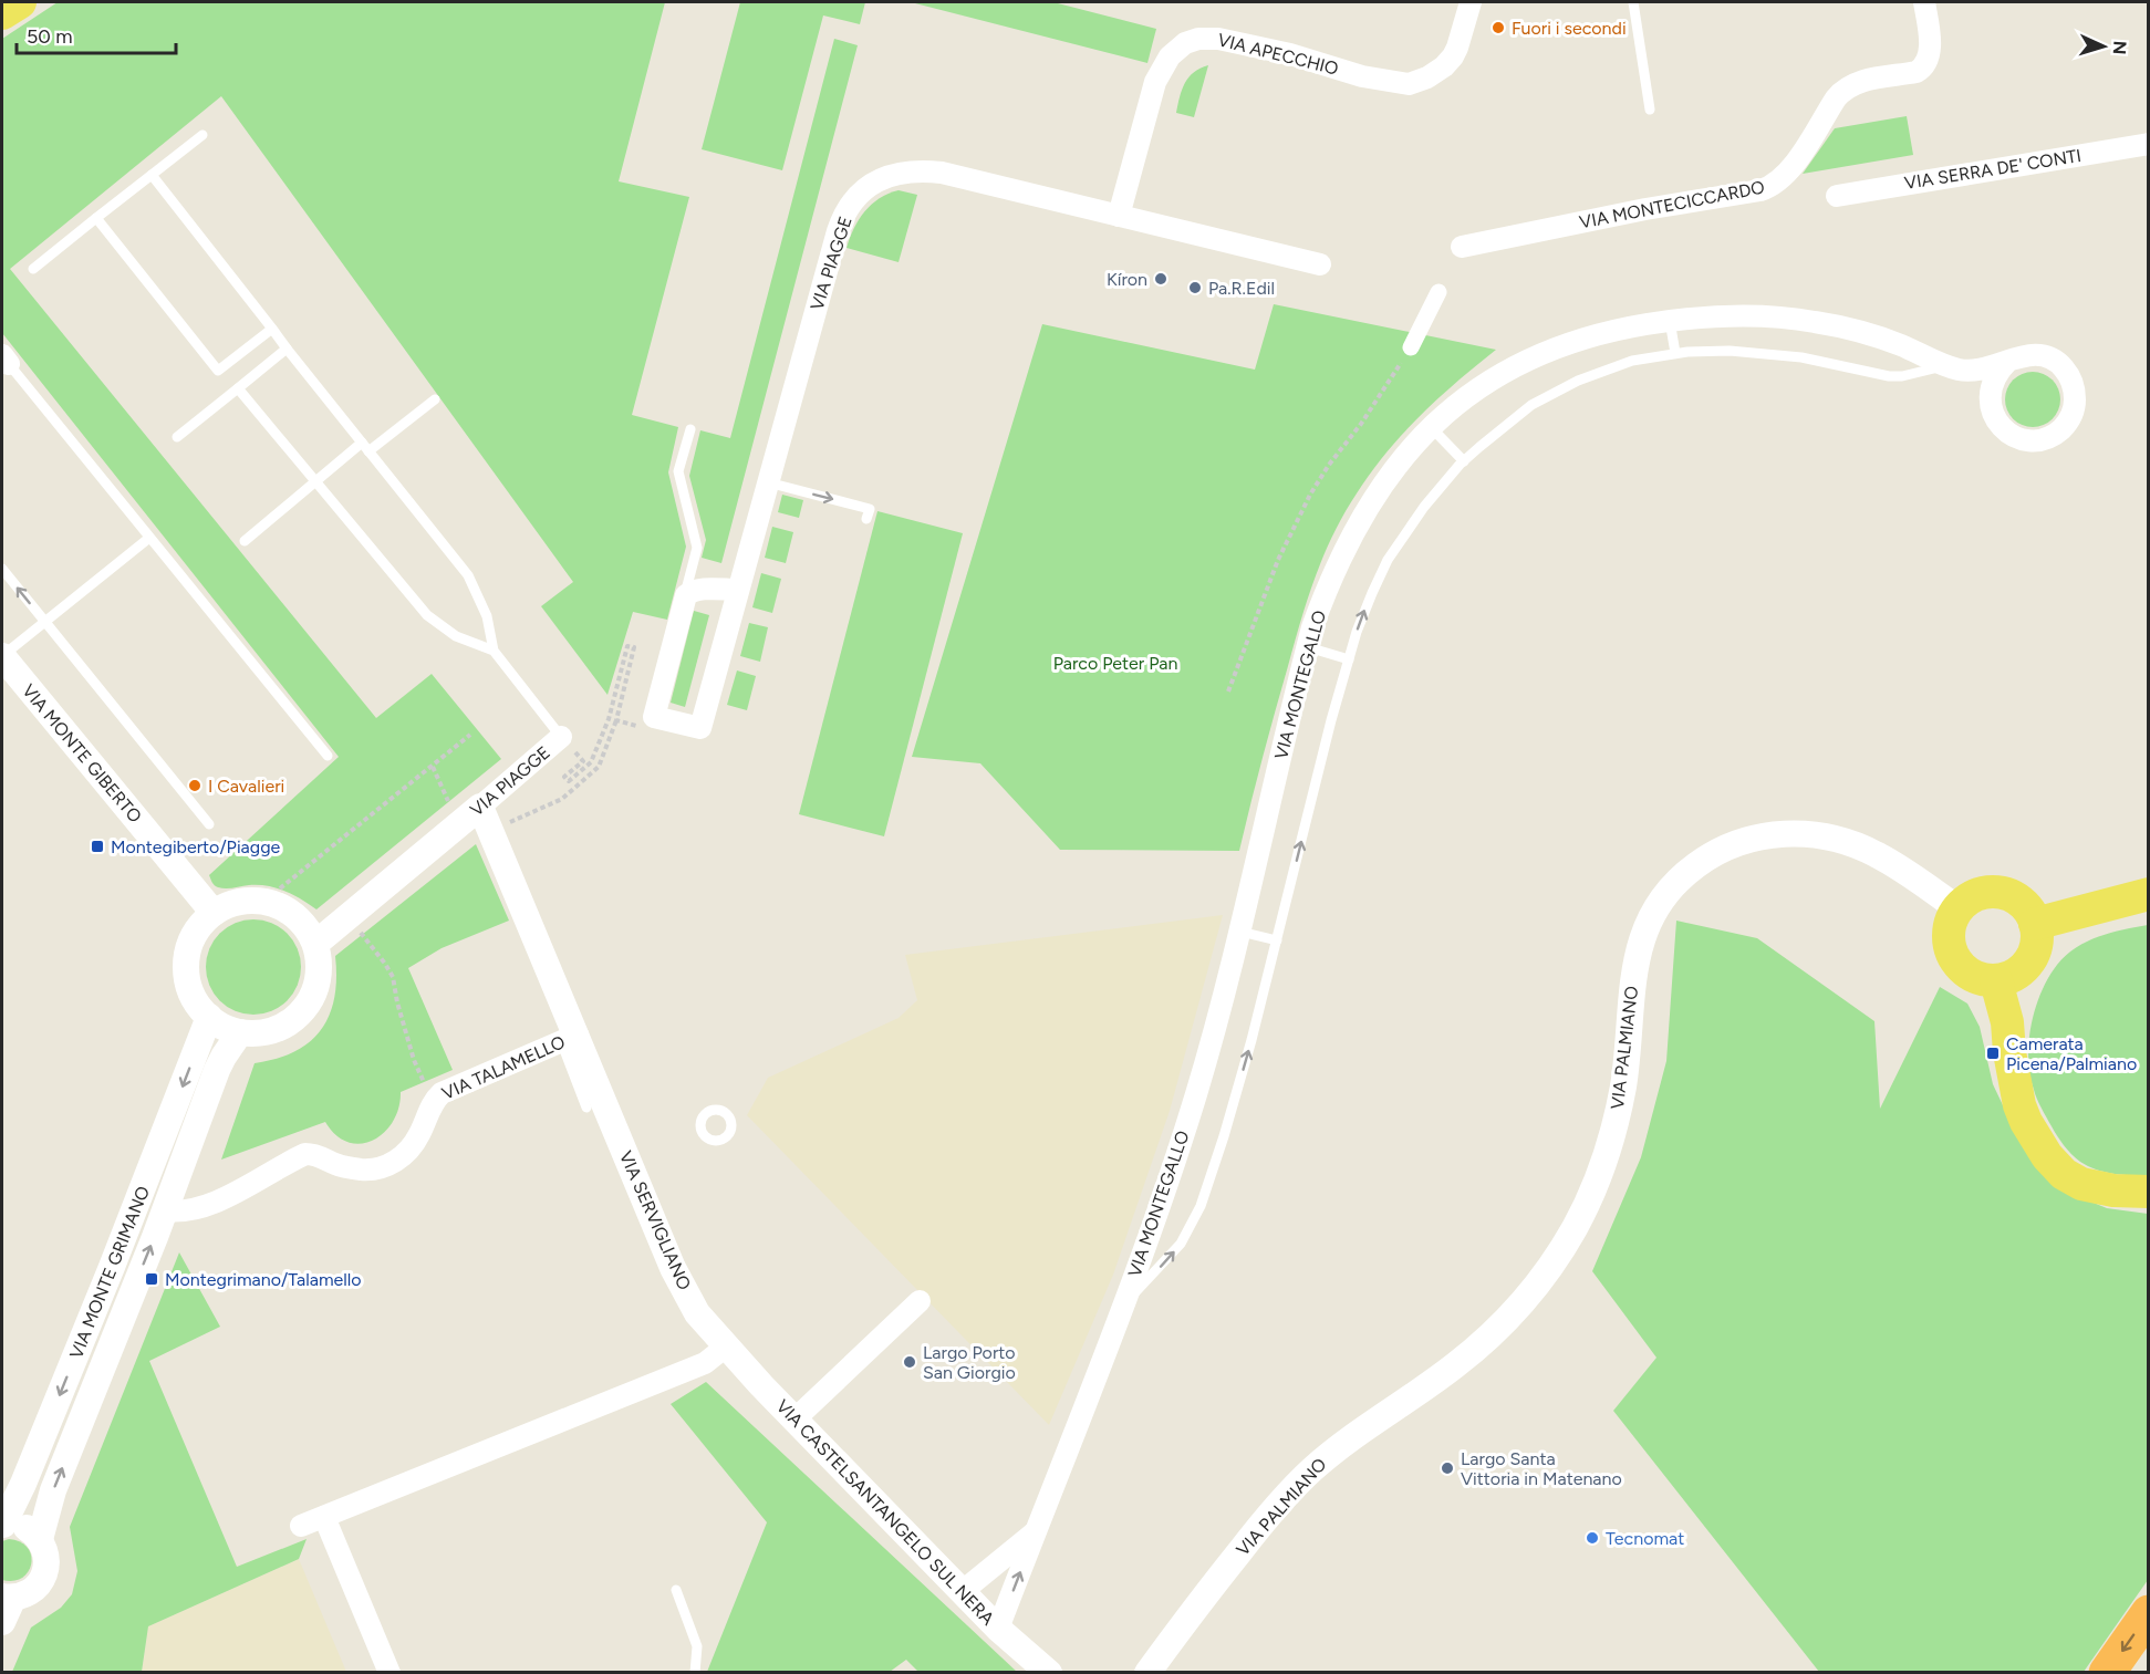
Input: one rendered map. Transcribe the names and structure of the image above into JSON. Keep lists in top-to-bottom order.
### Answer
{
  "streets": {
    "street": [
      "VIA APECCHIO",
      "VIA SERRA DE' CONTI",
      "VIA MONTECICCARDO",
      "VIA PIAGGE",
      "VIA MONTEGALLO",
      "VIA MONTE GIBERTO",
      "VIA PALMIANO",
      "VIA TALAMELLO",
      "VIA SERVIGLIANO",
      "VIA MONTE GRIMANO",
      "VIA CASTELSANTANGELO SUL NERA"
    ]
  },
  "crossings": [
    ["VIA APECCHIO", "VIA PIAGGE"],
    ["VIA PIAGGE", "VIA MONTE GIBERTO"],
    ["VIA PIAGGE", "VIA SERVIGLIANO"],
    ["VIA PIAGGE", "VIA MONTE GRIMANO"],
    ["VIA MONTEGALLO", "VIA CASTELSANTANGELO SUL NERA"],
    ["VIA MONTE GIBERTO", "VIA MONTE GRIMANO"],
    ["VIA TALAMELLO", "VIA SERVIGLIANO"],
    ["VIA TALAMELLO", "VIA MONTE GRIMANO"],
    ["VIA SERVIGLIANO", "VIA CASTELSANTANGELO SUL NERA"]
  ],
  "parks": ["Parco Peter Pan"],
  "places": {
    "other": [
      "Fuori i secondi",
      "Kíron",
      "Pa.R.Edil",
      "I Cavalieri",
      "Largo Porto San Giorgio",
      "Largo Santa Vittoria in Matenano",
      "Tecnomat"
    ],
    "transit": ["Montegiberto/Piagge", "Camerata Picena/Palmiano", "Montegrimano/Talamello"]
  },
  "scale_bar": "50 m",
  "north": "right"
}
